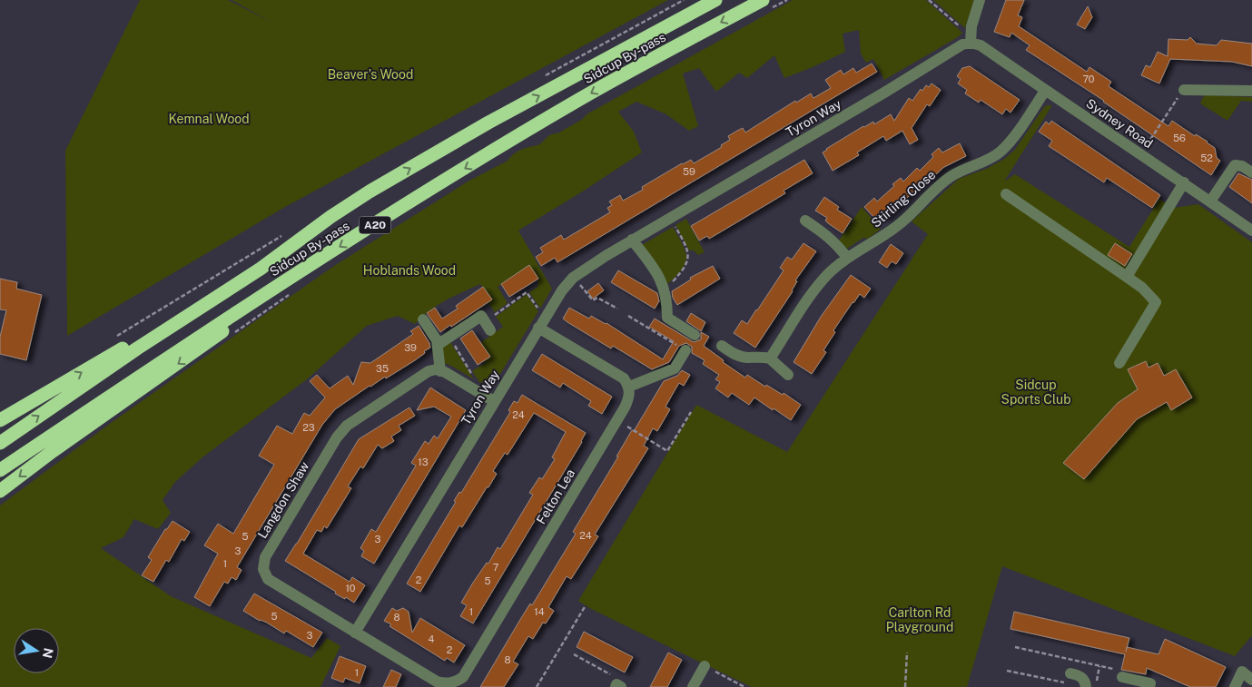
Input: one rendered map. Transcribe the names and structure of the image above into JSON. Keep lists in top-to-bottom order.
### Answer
{
  "streets": {
    "highway": ["Sidcup By-pass", "A20"],
    "street": [
      "Tyron Way",
      "Sydney Road",
      "Stirling Close",
      "Felton Lea",
      "Langdon Shaw"
    ]
  },
  "crossings": [
    ["Sidcup By-pass", "A20"],
    ["Tyron Way", "Sydney Road"],
    ["Tyron Way", "Langdon Shaw"],
    ["Sydney Road", "Stirling Close"],
    ["Felton Lea", "Langdon Shaw"]
  ],
  "parks": [
    "Beaver's Wood",
    "Kemnal Wood",
    "Hoblands Wood",
    "Sidcup Sports Club",
    "Carlton Rd Playground"
  ],
  "house_numbers": [
    "70",
    "56",
    "52",
    "59",
    "39",
    "35",
    "24",
    "23",
    "13",
    "24",
    "5",
    "3",
    "3",
    "1",
    "7",
    "2",
    "5",
    "10",
    "1",
    "14",
    "5",
    "8",
    "3",
    "4",
    "2",
    "8",
    "1"
  ],
  "north": "right"
}
